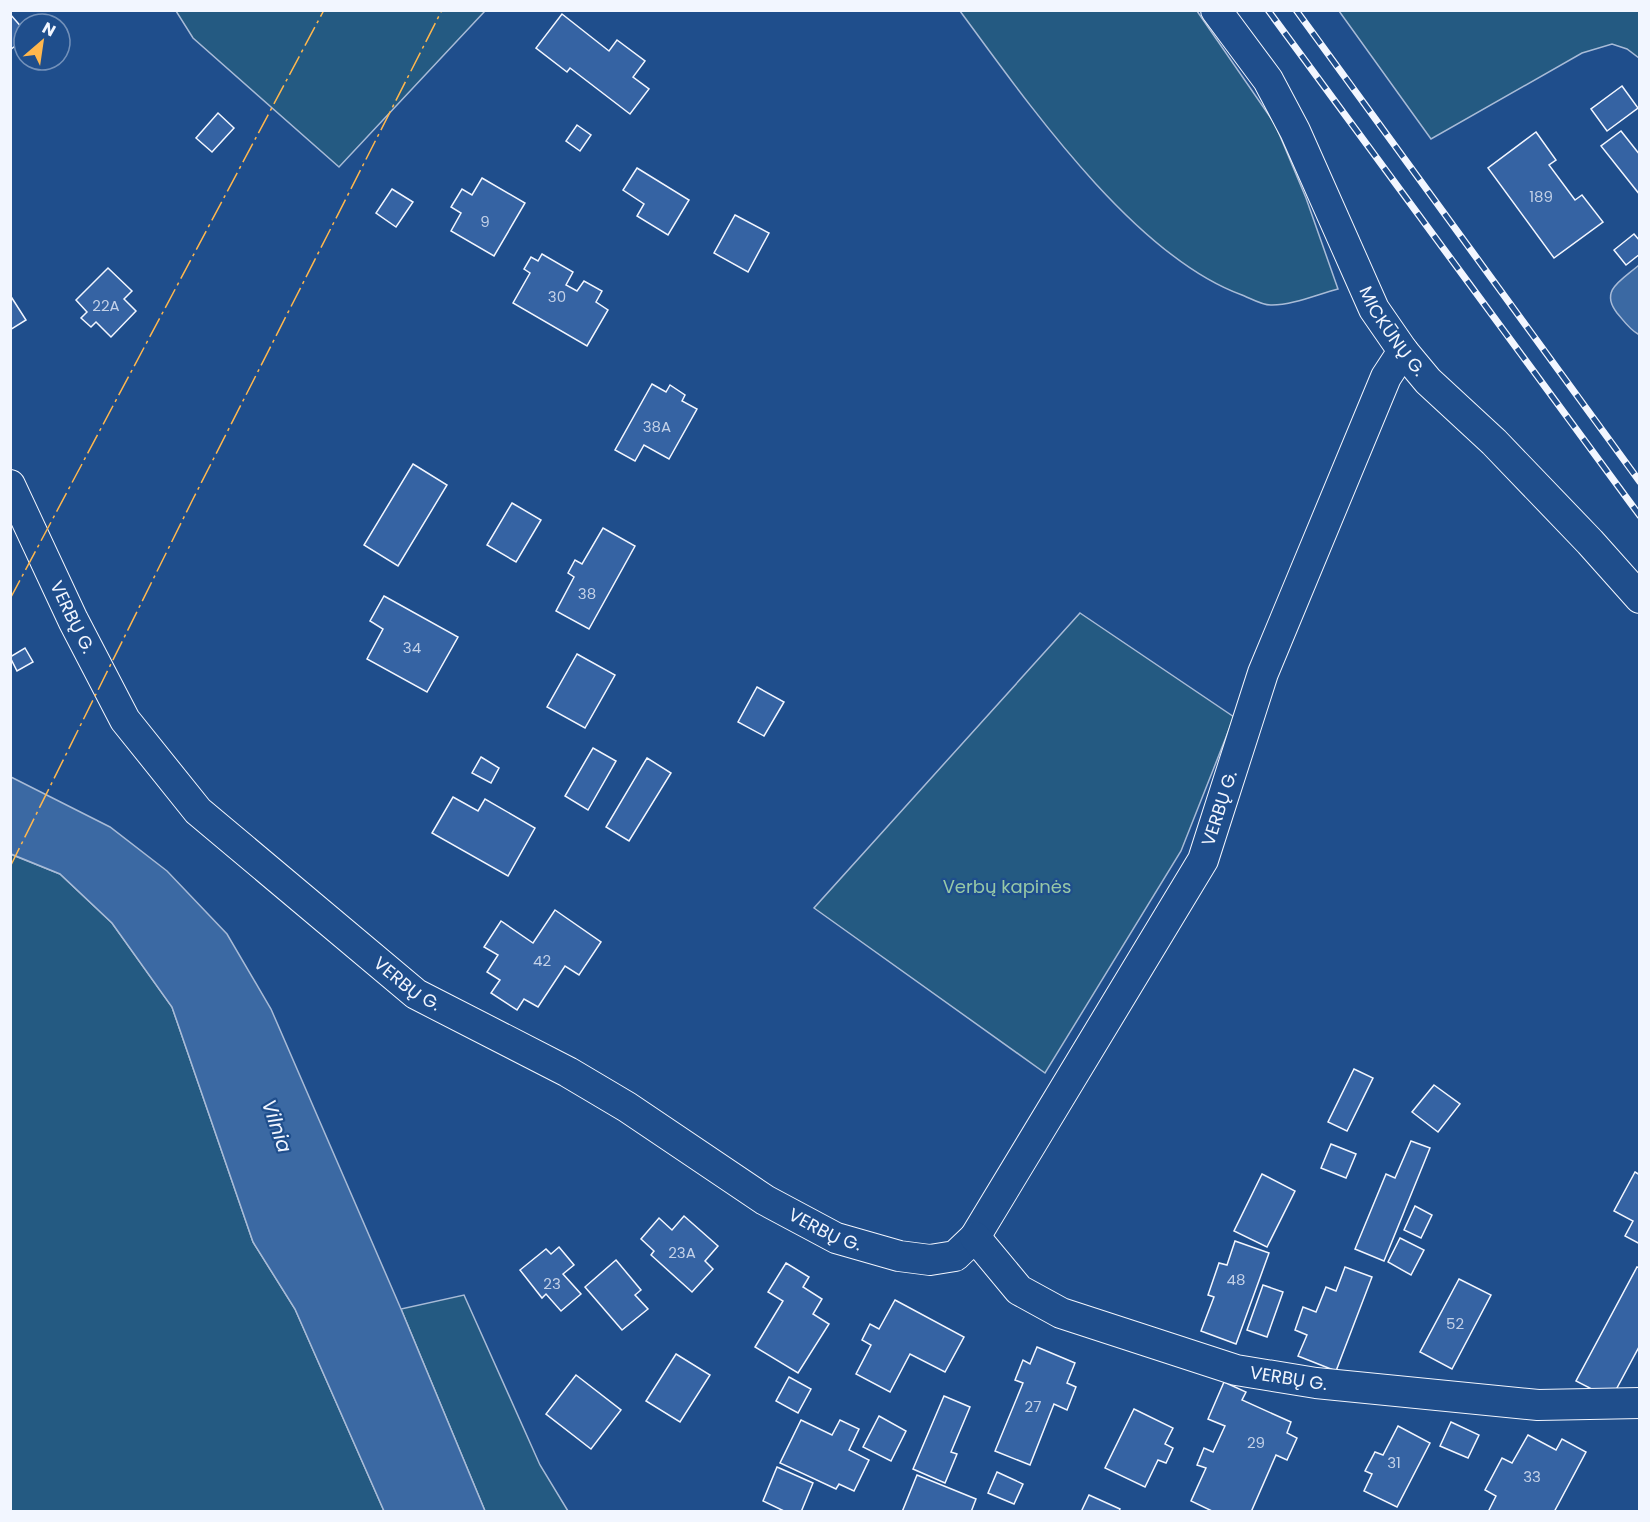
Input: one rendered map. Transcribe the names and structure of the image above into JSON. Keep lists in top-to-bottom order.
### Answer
{
  "streets": {
    "street": ["MICKŪNŲ G.", "VERBŲ G."]
  },
  "crossings": [
    ["MICKŪNŲ G.", "VERBŲ G."]
  ],
  "water": ["Vilnia"],
  "parks": ["Verbų kapinės"],
  "house_numbers": [
    "189",
    "9",
    "30",
    "22A",
    "38A",
    "38",
    "34",
    "42",
    "23A",
    "48",
    "23",
    "52",
    "27",
    "29",
    "31",
    "33"
  ],
  "north": "top right"
}
